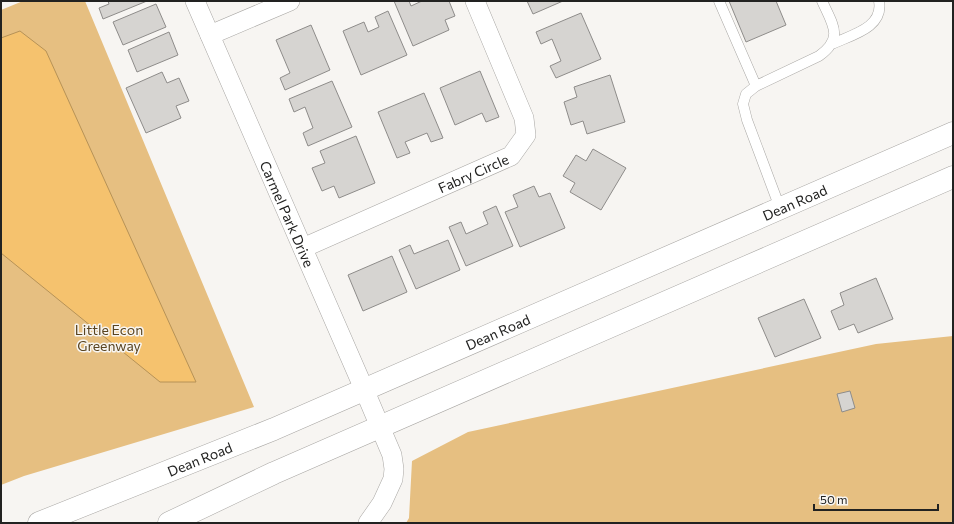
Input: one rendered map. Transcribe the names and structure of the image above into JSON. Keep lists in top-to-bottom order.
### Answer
{
  "streets": {
    "main road": ["Dean Road"],
    "street": ["Fabry Circle", "Carmel Park Drive"]
  },
  "crossings": [
    ["Fabry Circle", "Carmel Park Drive"],
    ["Dean Road", "Carmel Park Drive"]
  ],
  "parks": ["Little Econ Greenway"],
  "scale_bar": "50 m"
}
